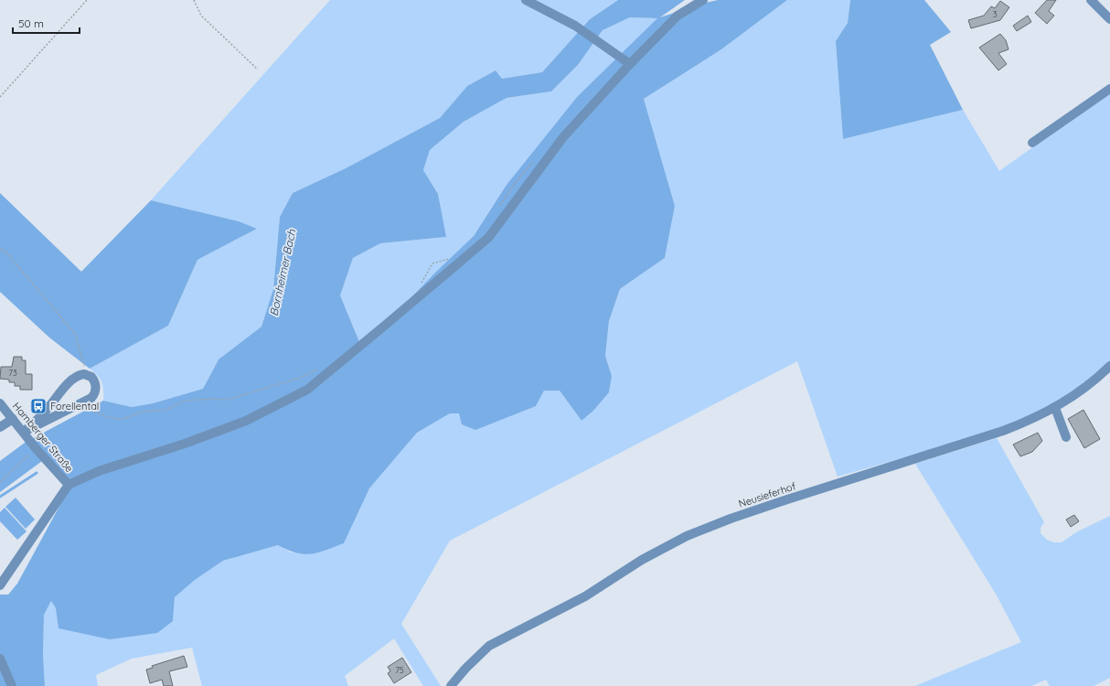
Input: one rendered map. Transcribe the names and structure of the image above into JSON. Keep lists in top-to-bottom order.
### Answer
{
  "streets": {
    "street": ["Hamberger Straße", "Neusieferhof"]
  },
  "water": ["Bornheimer Bach"],
  "places": {
    "bus stop": ["Forellental"]
  },
  "house_numbers": ["3", "73", "75"],
  "scale_bar": "50 m"
}
